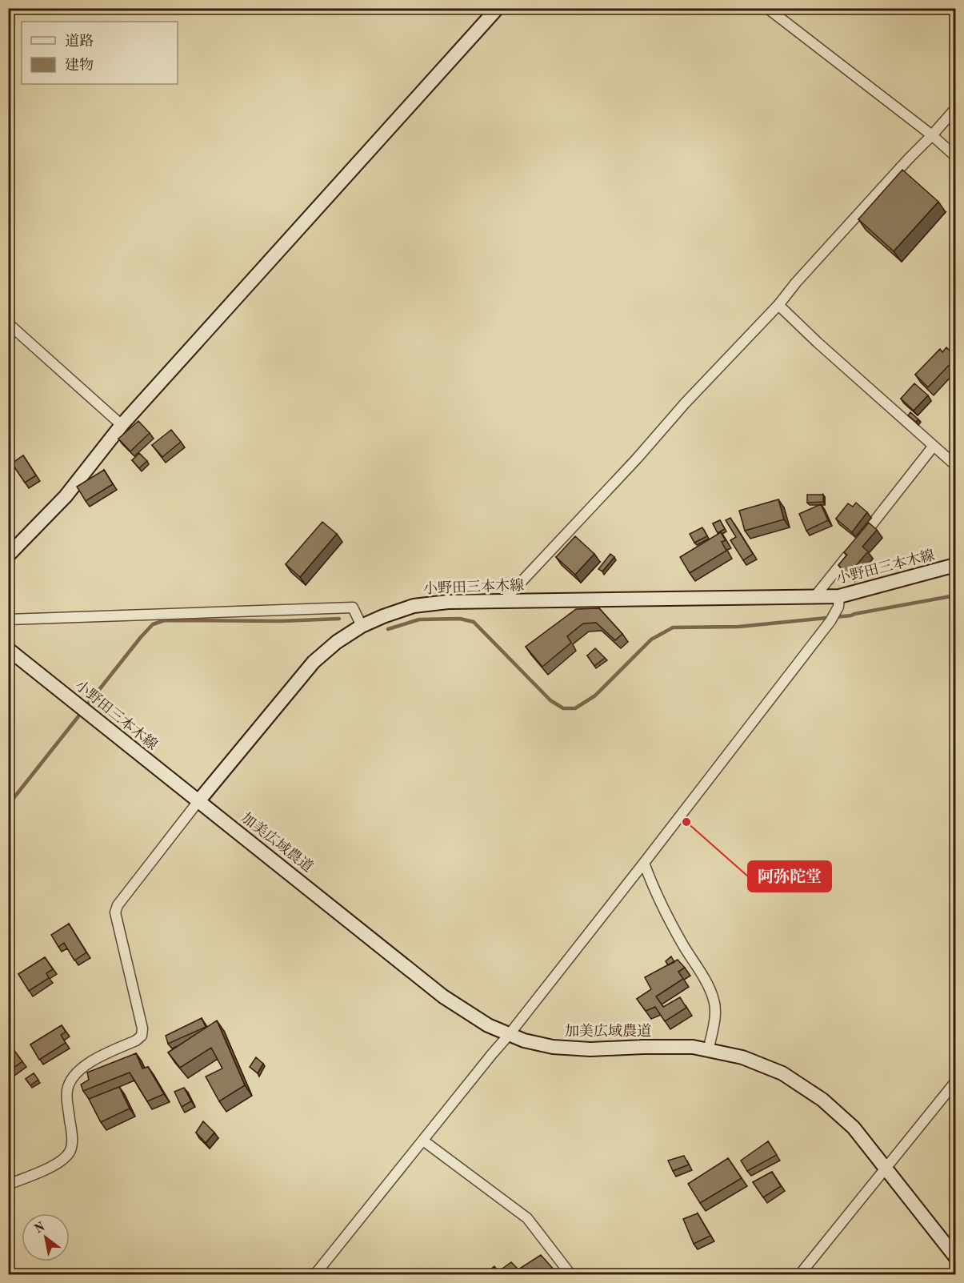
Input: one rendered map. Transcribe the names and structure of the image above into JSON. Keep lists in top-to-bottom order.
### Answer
{
  "streets": {
    "street": ["小野田三本木線", "加美広域農道"]
  },
  "crossings": [
    ["小野田三本木線", "加美広域農道"]
  ],
  "places": ["阿弥陀堂"],
  "legend": ["道路", "建物"],
  "north": "top left"
}
